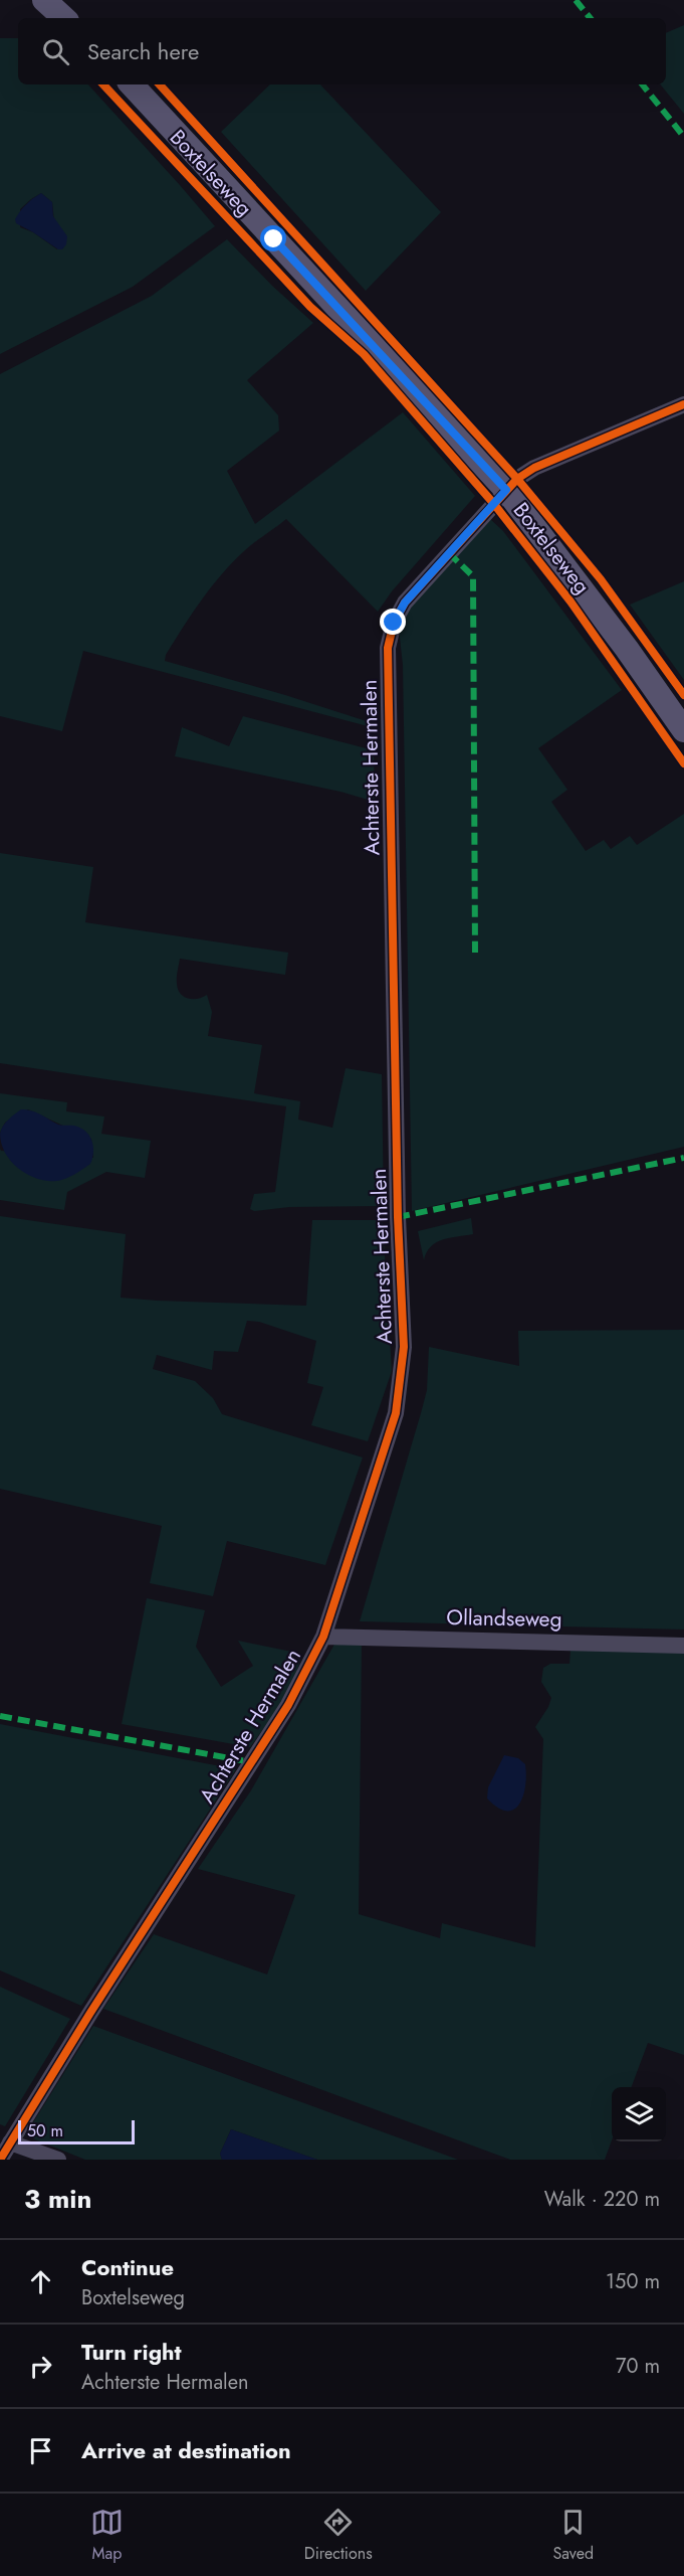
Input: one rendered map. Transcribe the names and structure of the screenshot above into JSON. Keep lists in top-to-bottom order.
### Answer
{
  "streets": {
    "main road": ["Boxtelseweg"],
    "street": ["Achterste Hermalen", "Ollandseweg"]
  },
  "crossings": [
    ["Boxtelseweg", "Achterste Hermalen"],
    ["Achterste Hermalen", "Ollandseweg"]
  ],
  "scale_bar": "50 m",
  "page": {
    "search": "Search here",
    "scale": "50 m",
    "heading": ["3 min", "Walk · 220 m"],
    "list": [
      ["Continue", "Boxtelseweg", "150 m"],
      ["Turn right", "Achterste Hermalen", "70 m"],
      "Arrive at destination"
    ],
    "nav": ["Map", "Directions", "Saved"]
  }
}
